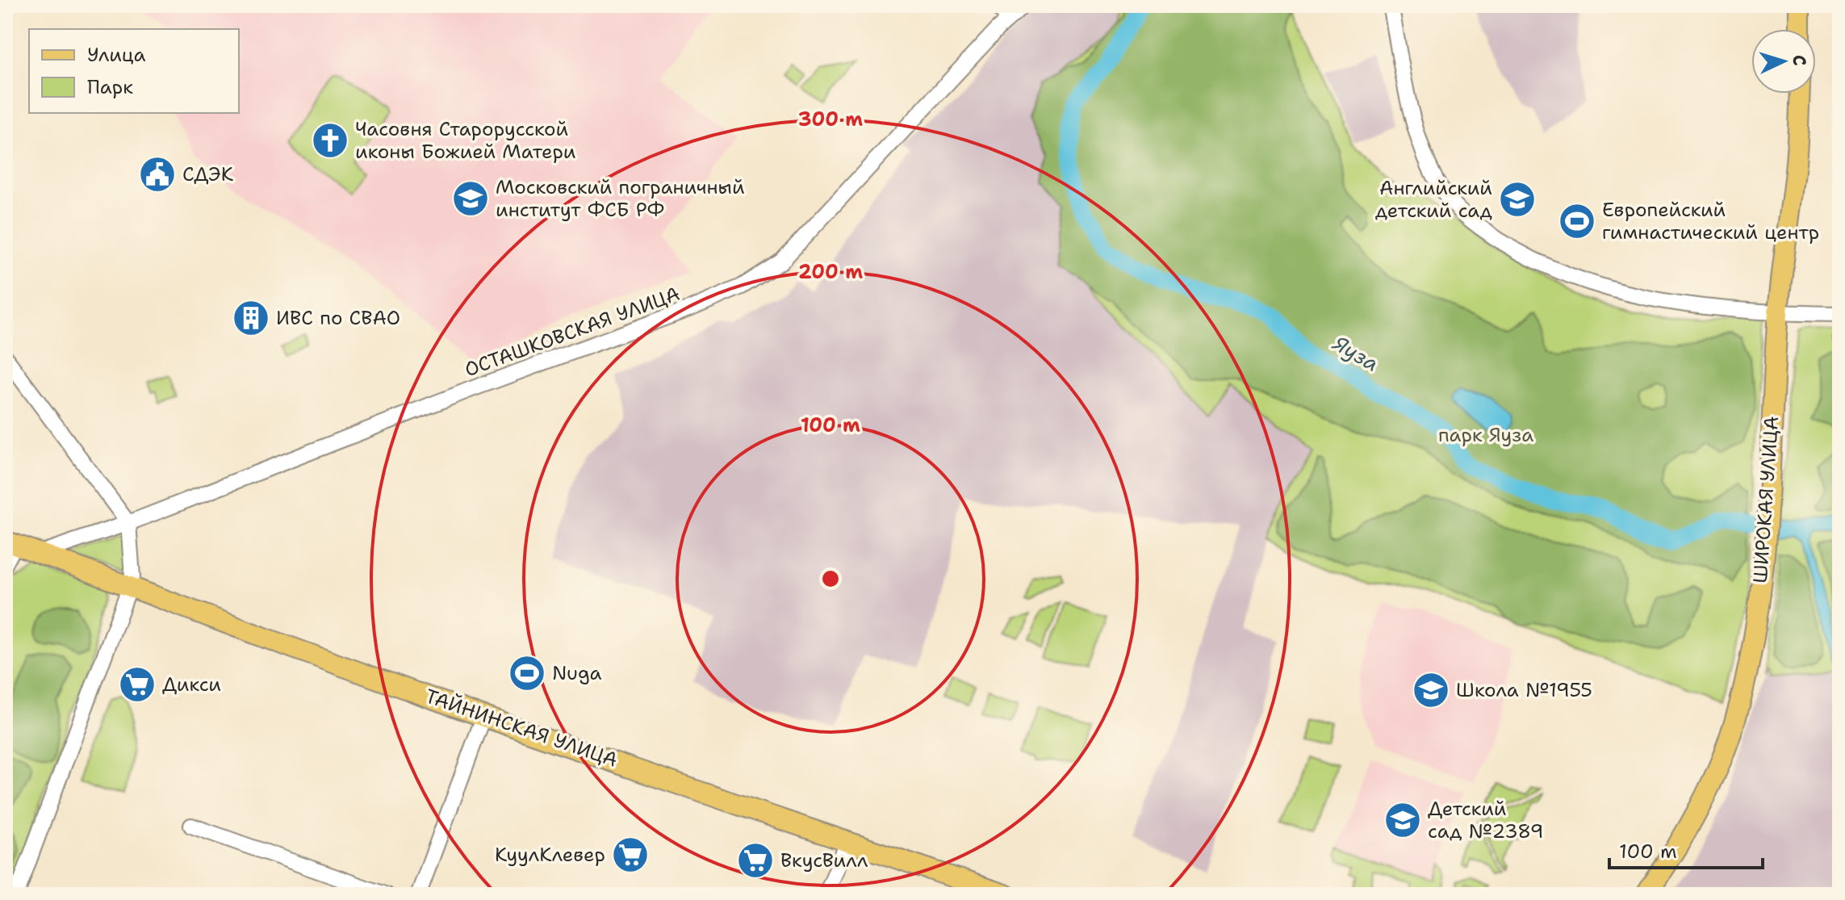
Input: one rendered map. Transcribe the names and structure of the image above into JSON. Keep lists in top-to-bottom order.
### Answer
{
  "streets": {
    "main road": ["ШИРОКАЯ УЛИЦА", "ТАЙНИНСКАЯ УЛИЦА"],
    "street": ["ОСТАШКОВСКАЯ УЛИЦА"]
  },
  "crossings": [
    ["ОСТАШКОВСКАЯ УЛИЦА", "ТАЙНИНСКАЯ УЛИЦА"]
  ],
  "water": ["Яуза"],
  "parks": ["парк Яуза"],
  "places": {
    "church": ["Часовня Старорусской иконы Божией Матери"],
    "public building": ["СДЭК"],
    "school or university": [
      "Московский пограничный институт ФСБ РФ",
      "Английский детский сад",
      "Школа №1955",
      "Детский сад №2389"
    ],
    "sports": ["Европейский гимнастический центр", "Nuga"],
    "building": ["ИВС по СВАО"],
    "supermarket": ["Дикси", "КуулКлевер", "ВкусВилл"]
  },
  "legend": ["Улица", "Парк"],
  "scale_bar": "100 m",
  "north": "right",
  "rings": ["300 m", "200 m", "100 m"]
}
